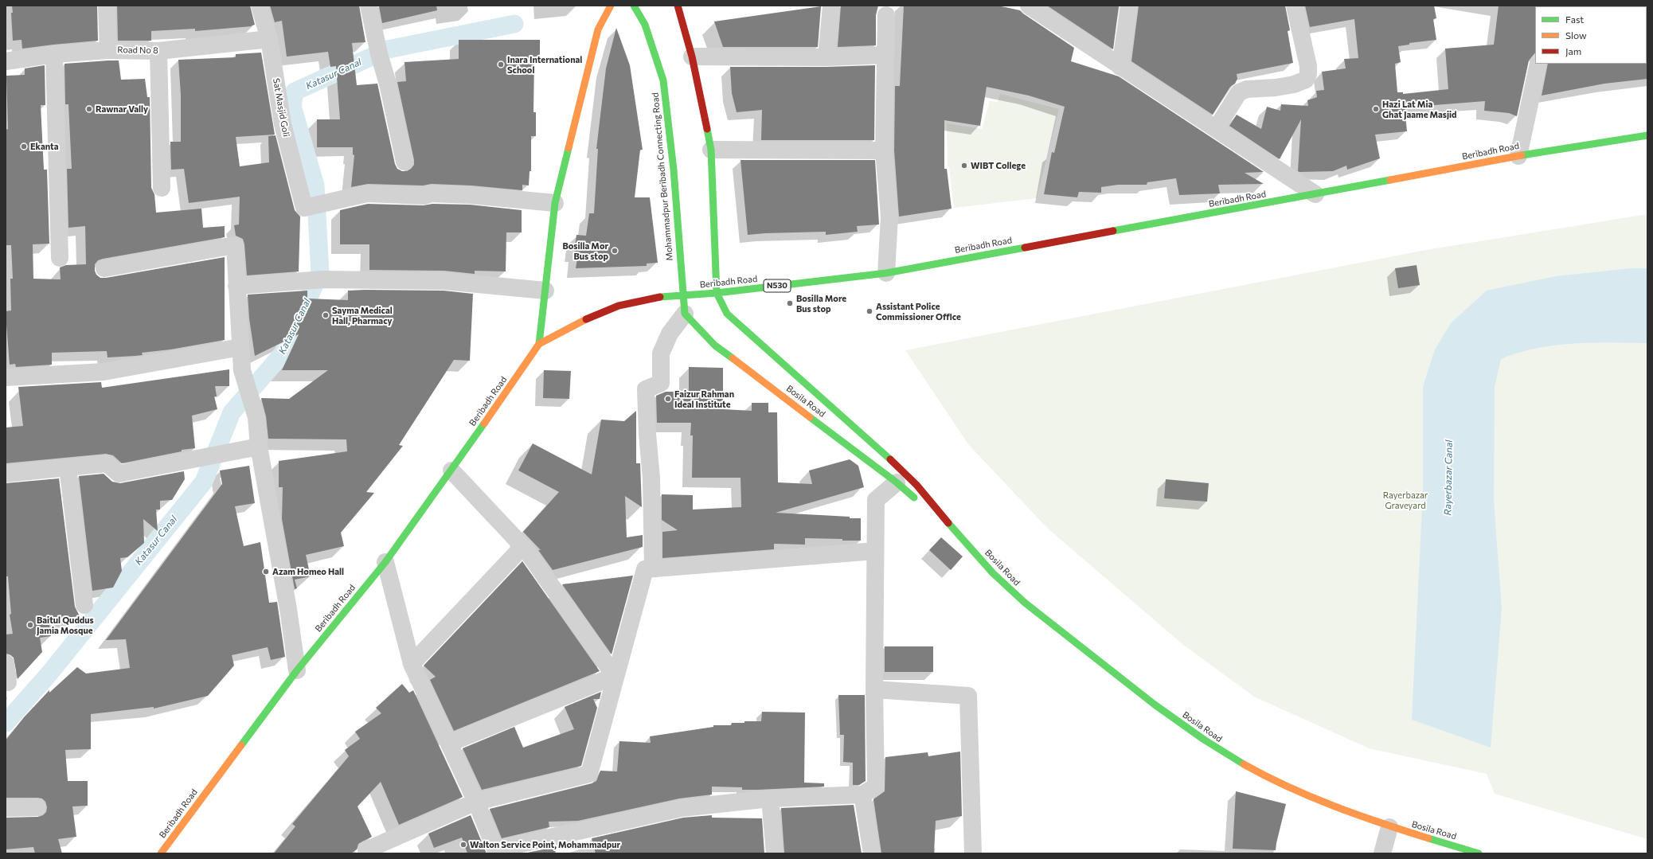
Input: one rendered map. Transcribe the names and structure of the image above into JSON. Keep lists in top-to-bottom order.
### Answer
{
  "streets": {
    "main road": [
      "Beribadh Road",
      "Mohammadpur Beribadh Connecting Road",
      "N530",
      "Bosila Road"
    ],
    "street": ["Road No 8", "Sat Masjid Goli"]
  },
  "crossings": [
    ["Road No 8", "Sat Masjid Goli"],
    ["Beribadh Road", "Mohammadpur Beribadh Connecting Road"],
    ["Beribadh Road", "Bosila Road"],
    ["Mohammadpur Beribadh Connecting Road", "Bosila Road"]
  ],
  "water": ["Katasur Canal", "Rayerbazar Canal"],
  "parks": ["Rayerbazar Graveyard"],
  "places": [
    "Inara International School",
    "Rawnar Vally",
    "Hazi Lat Mia Ghat Jaame Masjid",
    "Ekanta",
    "WIBT College",
    "Bosilla Mor Bus stop",
    "Bosilla More Bus stop",
    "Assistant Police Commissioner Office",
    "Sayma Medical Hall, Pharmacy",
    "Faizur Rahman Ideal Institute",
    "Azam Homeo Hall",
    "Baitul Quddus Jamia Mosque",
    "Walton Service Point, Mohammadpur"
  ],
  "legend": ["Fast", "Slow", "Jam"]
}
